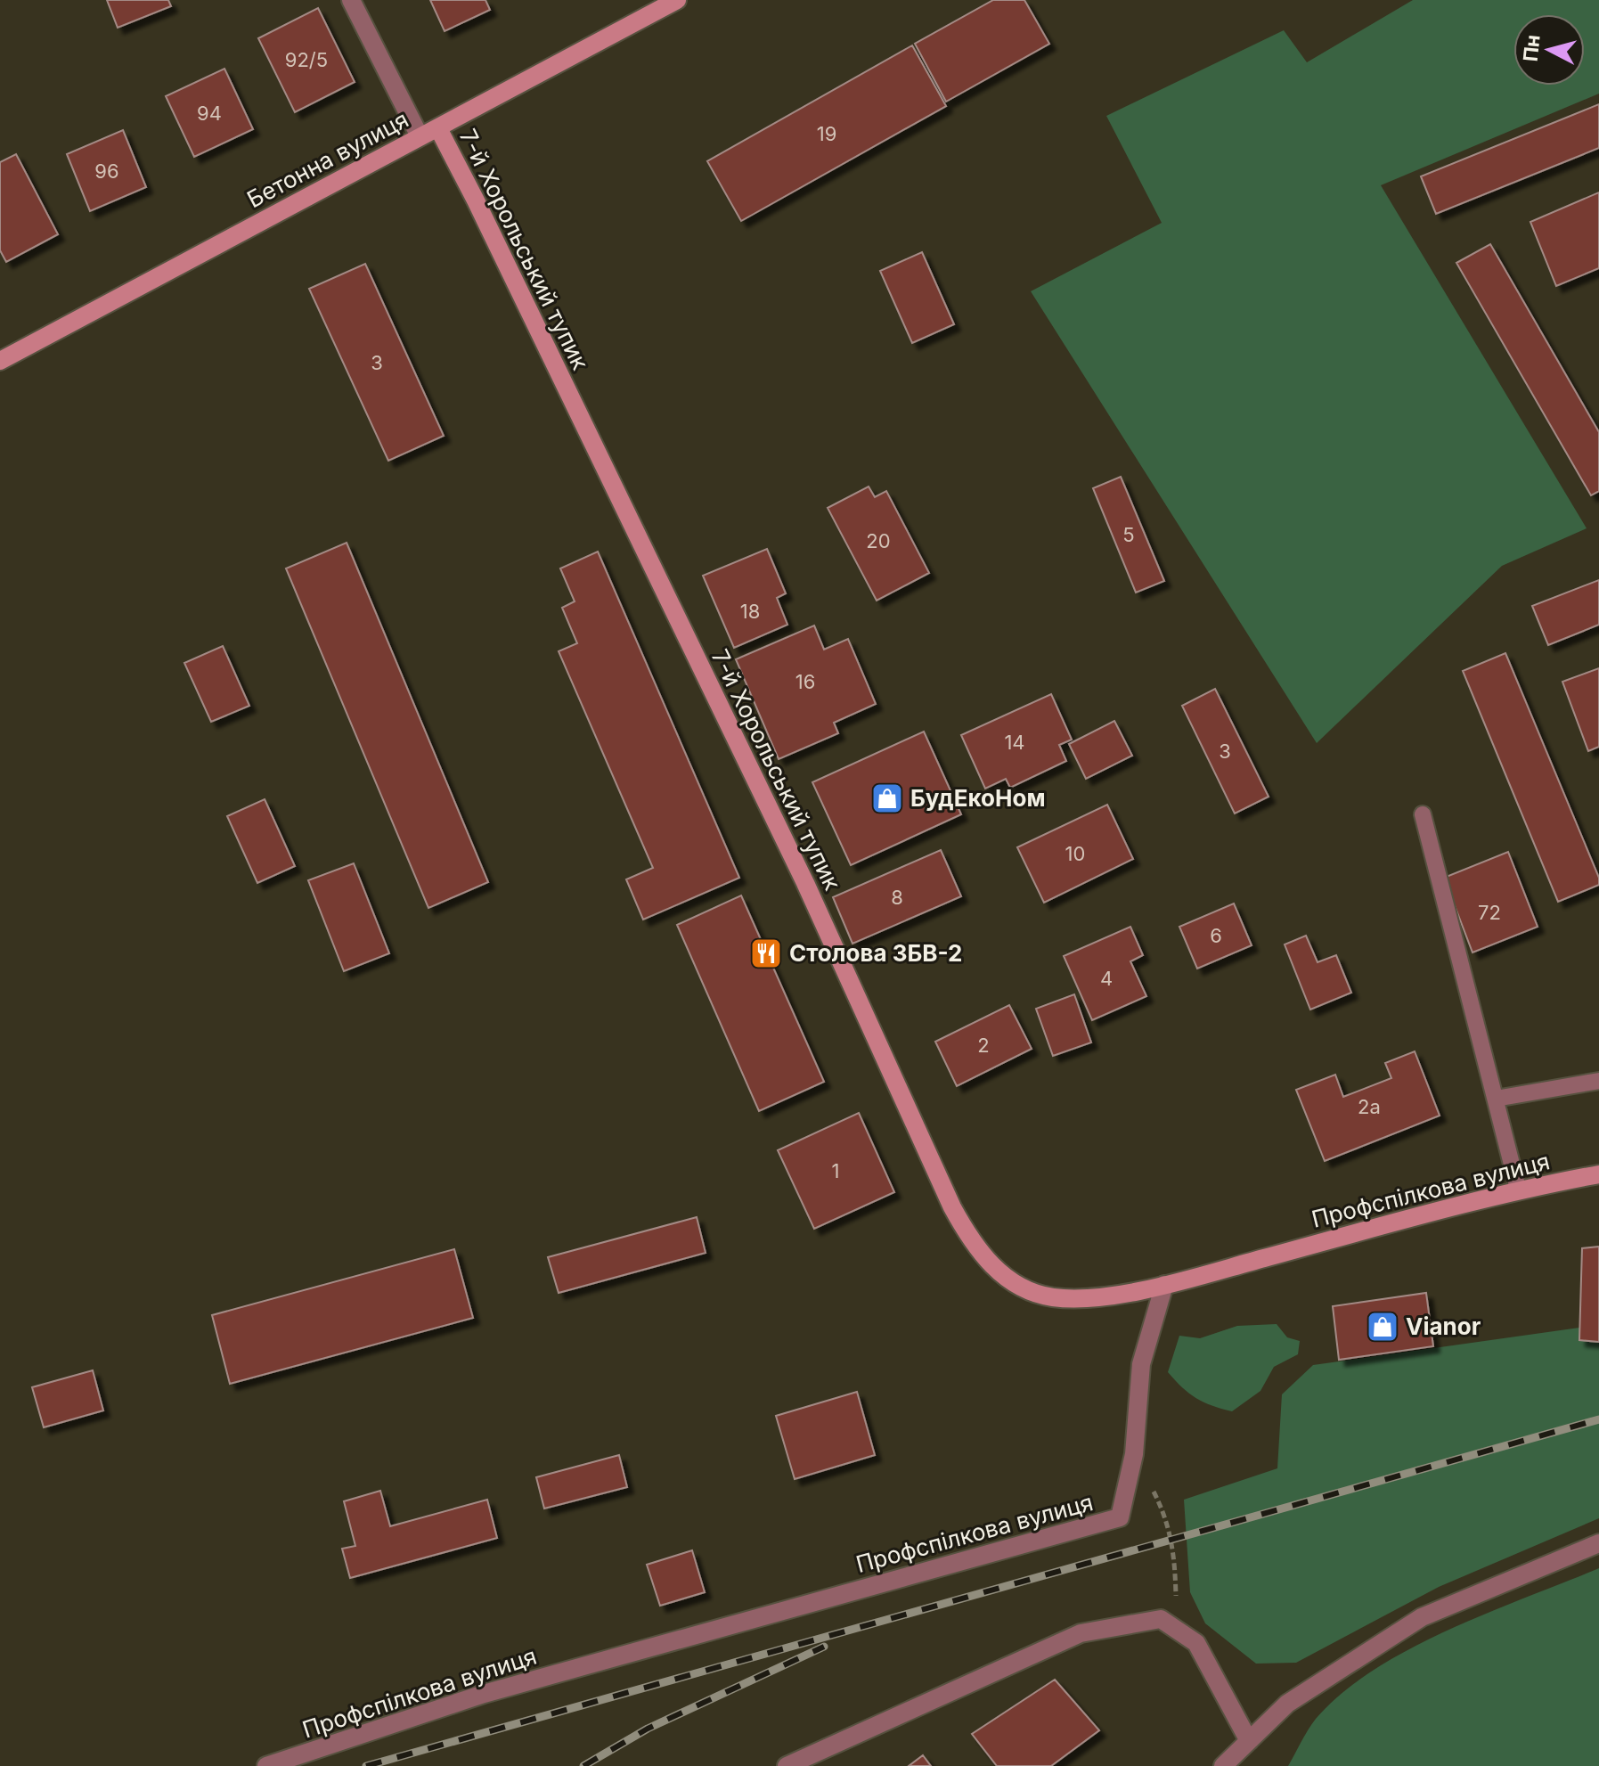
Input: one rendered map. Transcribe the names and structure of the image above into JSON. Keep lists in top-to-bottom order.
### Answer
{
  "streets": {
    "street": ["Бетонна вулиця", "7-й Хорольський тупик", "Профспілкова вулиця"]
  },
  "crossings": [
    ["Бетонна вулиця", "7-й Хорольський тупик"],
    ["7-й Хорольський тупик", "Профспілкова вулиця"]
  ],
  "places": {
    "shop": ["БудЕкоНом", "Vianor"],
    "restaurant": ["Столова ЗБВ-2"]
  },
  "house_numbers": [
    "92/5",
    "94",
    "19",
    "96",
    "3",
    "5",
    "20",
    "18",
    "16",
    "14",
    "3",
    "10",
    "8",
    "72",
    "6",
    "4",
    "2",
    "2а",
    "1"
  ],
  "north": "left"
}
